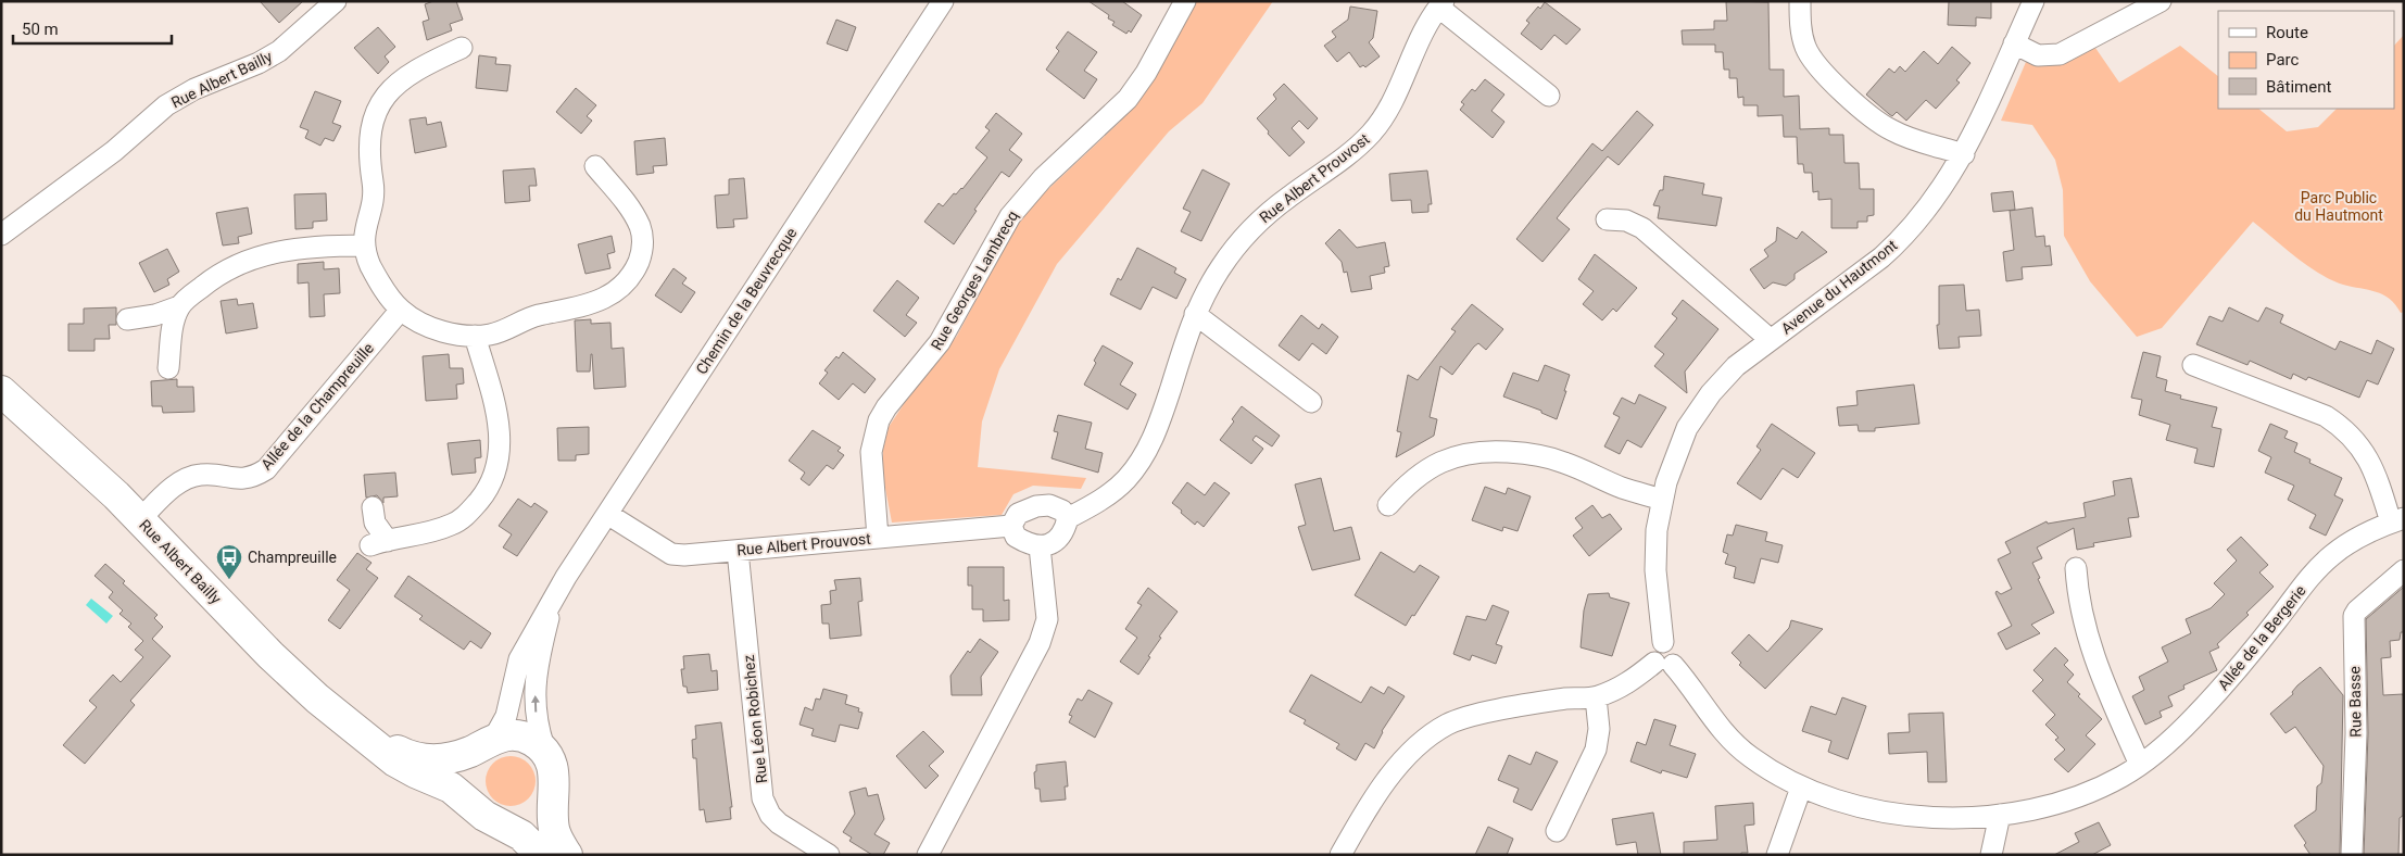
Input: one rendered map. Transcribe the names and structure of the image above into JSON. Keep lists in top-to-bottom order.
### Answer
{
  "streets": {
    "main road": ["Rue Albert Bailly"],
    "street": [
      "Rue Albert Prouvost",
      "Rue Georges Lambrecq",
      "Avenue du Hautmont",
      "Chemin de la Beuvrecque",
      "Allée de la Champreuille",
      "Allée de la Bergerie",
      "Rue Basse",
      "Rue Léon Robichez"
    ]
  },
  "crossings": [
    ["Rue Albert Bailly", "Allée de la Champreuille"],
    ["Rue Albert Prouvost", "Rue Georges Lambrecq"],
    ["Rue Albert Prouvost", "Chemin de la Beuvrecque"],
    ["Rue Albert Prouvost", "Rue Léon Robichez"],
    ["Avenue du Hautmont", "Allée de la Bergerie"]
  ],
  "parks": ["Parc Public du Hautmont"],
  "places": {
    "bus stop": ["Champreuille"]
  },
  "legend": ["Route", "Parc", "Bâtiment"],
  "scale_bar": "50 m"
}
